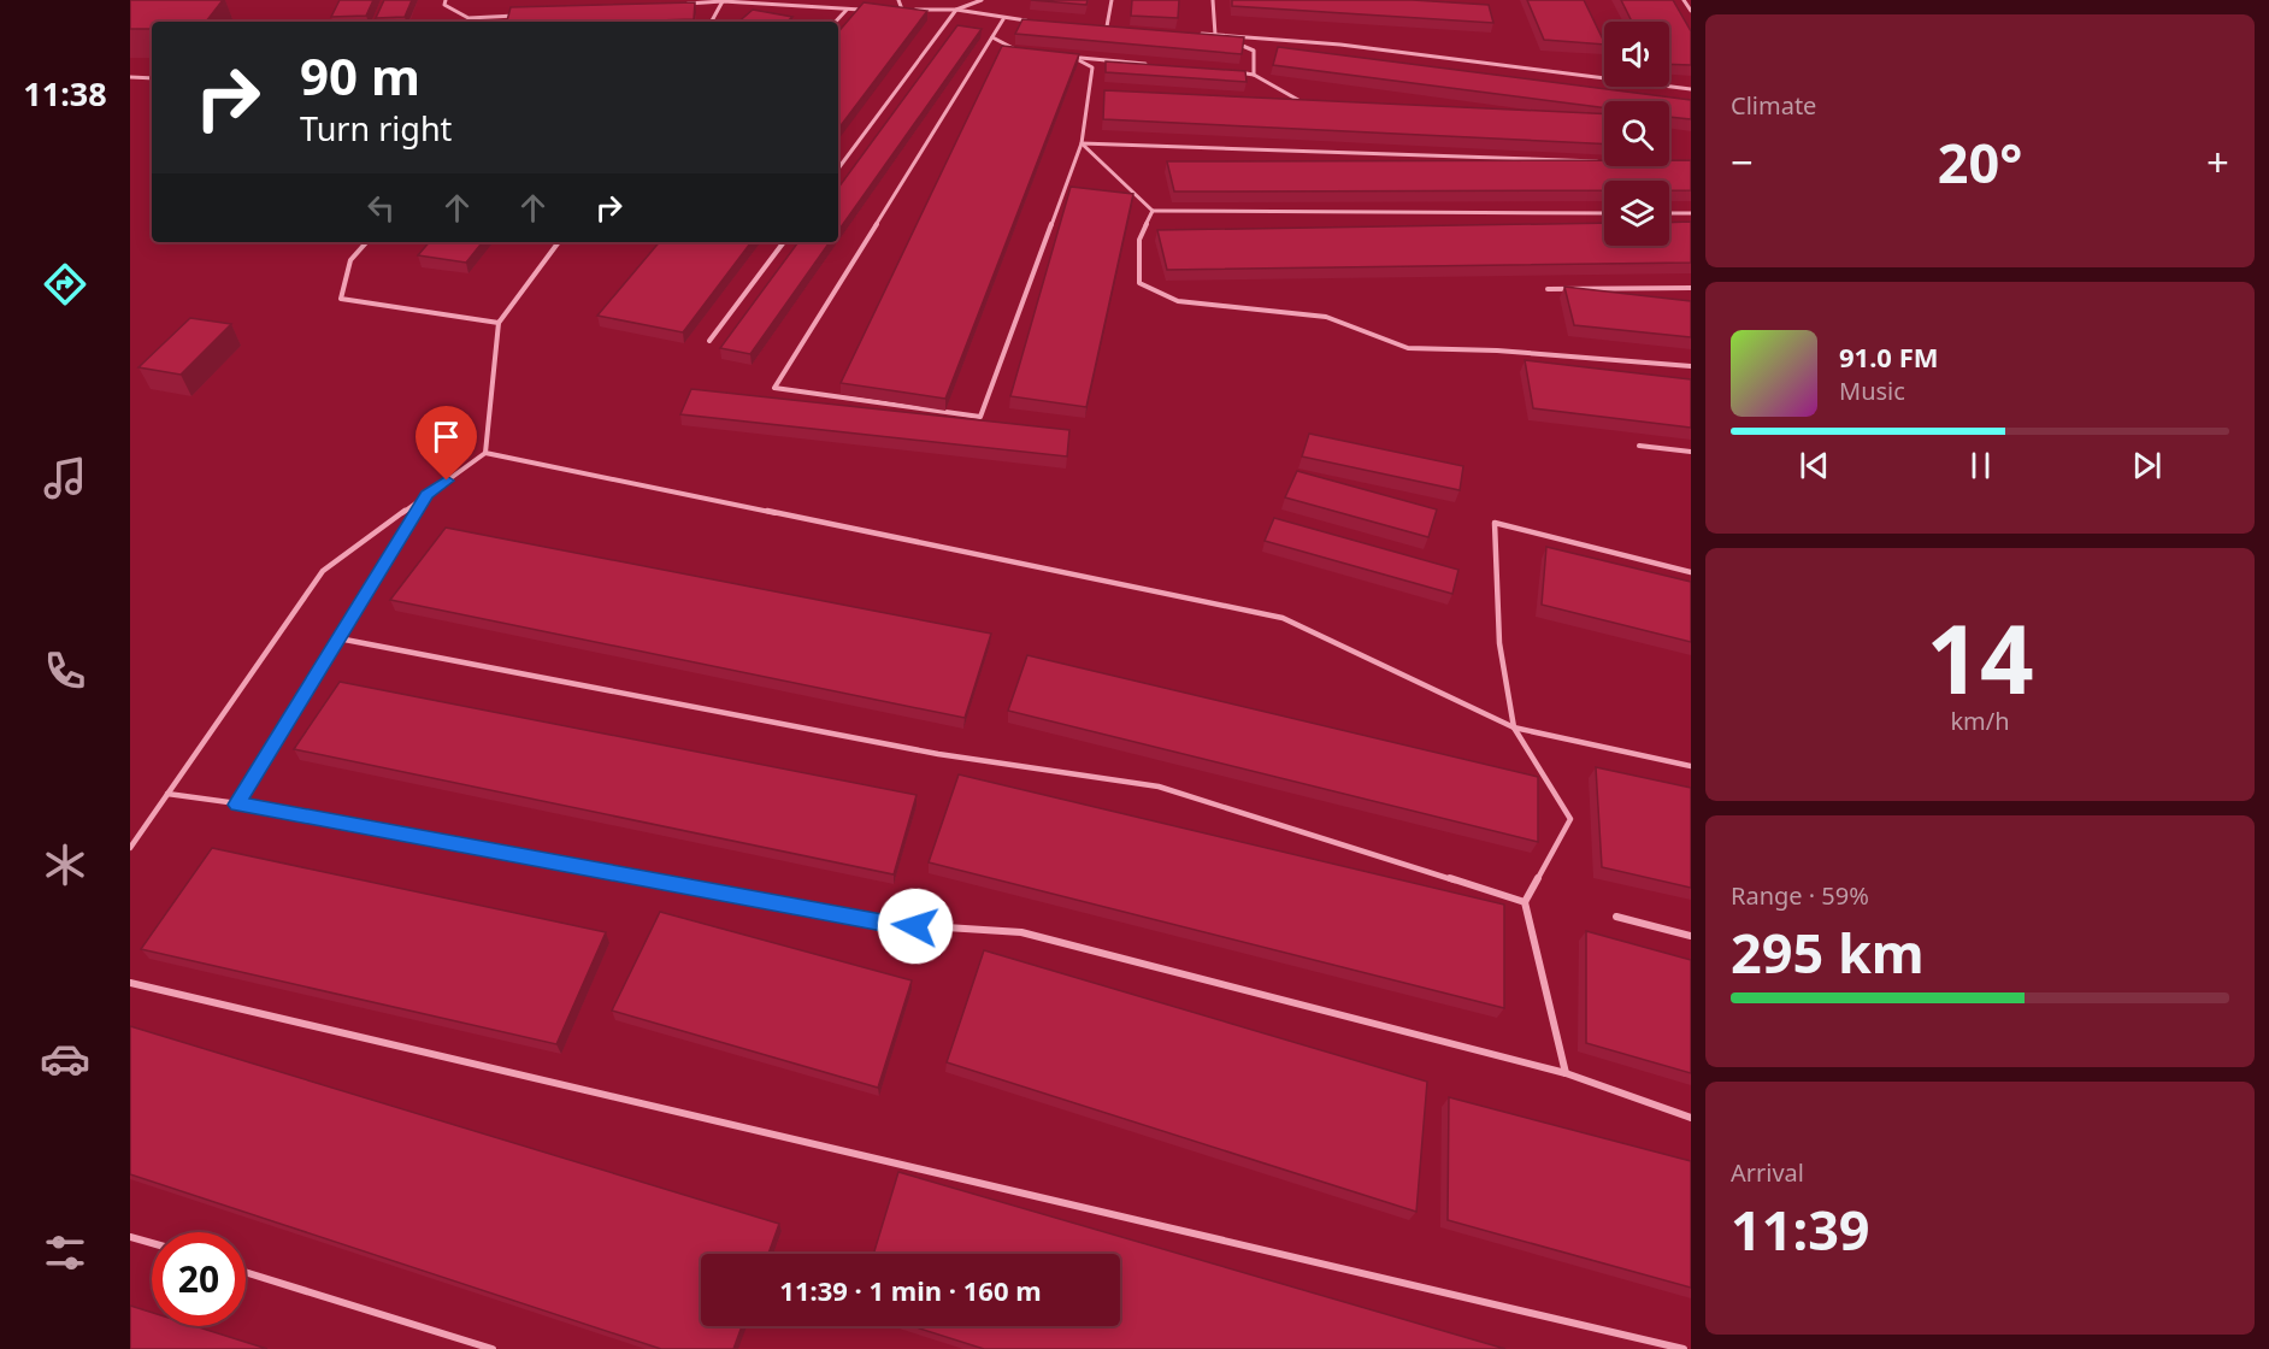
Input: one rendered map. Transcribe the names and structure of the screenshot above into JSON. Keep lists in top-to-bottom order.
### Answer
{
  "page": {
    "tabs": "11:38",
    "tile": [
      "Climate",
      ["14", "km/h"],
      ["Range · 59%", "295 km"],
      ["Arrival", "11:39"]
    ],
    "turn": ["90 m", "Turn right"],
    "heat": ["−", "20°", "+"],
    "song": ["91.0 FM", "Music"],
    "limit": "20",
    "trip": "11:39 · 1 min · 160 m"
  }
}
